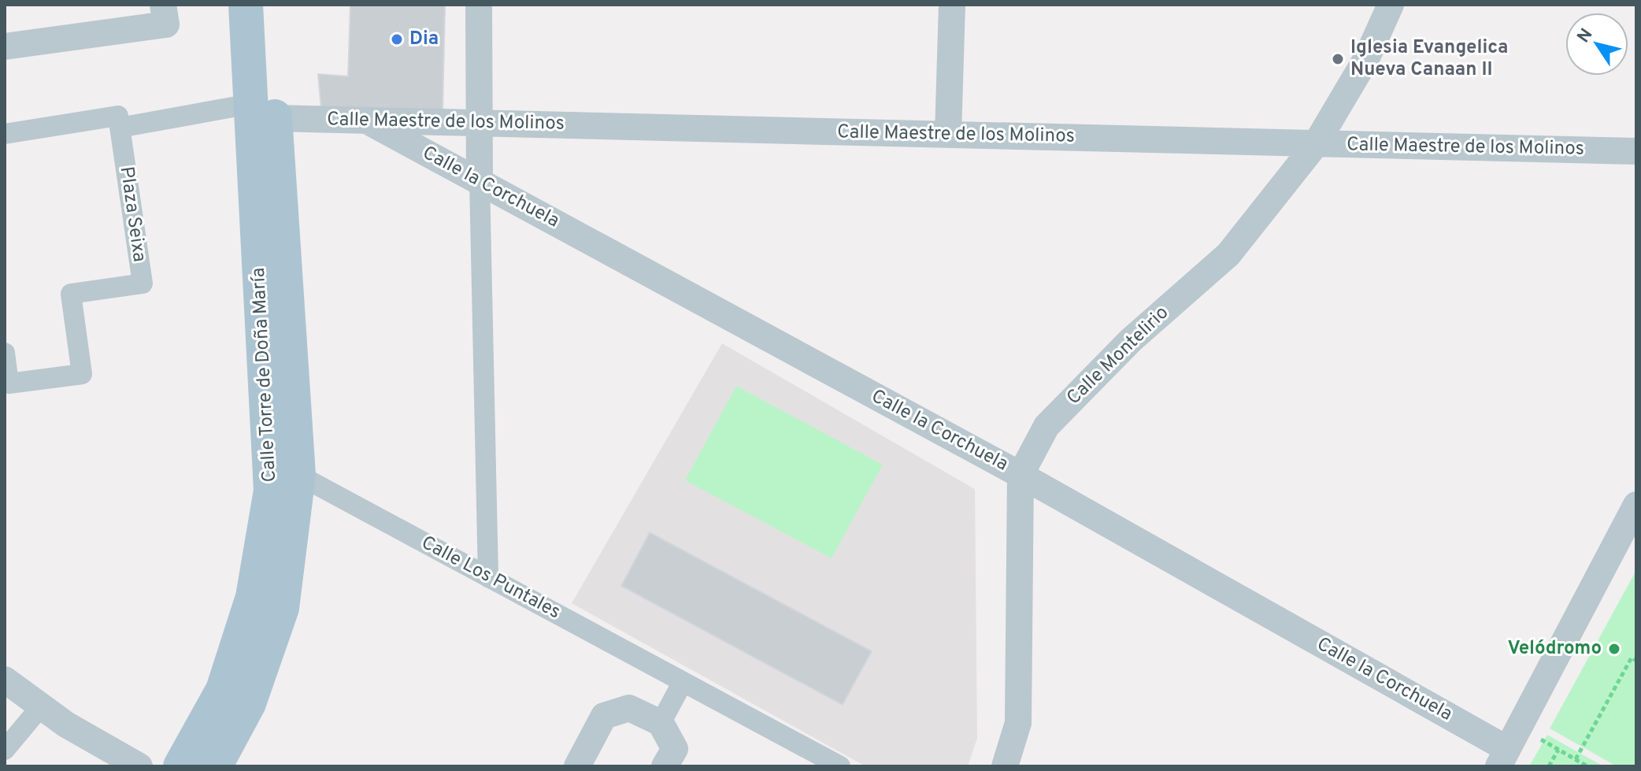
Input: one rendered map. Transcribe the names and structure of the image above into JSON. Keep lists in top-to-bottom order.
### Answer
{
  "streets": {
    "main road": ["Calle Torre de Doña María"],
    "street": [
      "Calle Maestre de los Molinos",
      "Calle la Corchuela",
      "Plaza Seixa",
      "Calle Montelirio",
      "Calle Los Puntales"
    ]
  },
  "crossings": [
    ["Calle Maestre de los Molinos", "Calle la Corchuela"],
    ["Calle Maestre de los Molinos", "Calle Montelirio"],
    ["Calle Maestre de los Molinos", "Calle Torre de Doña María"],
    ["Calle la Corchuela", "Calle Montelirio"],
    ["Calle Torre de Doña María", "Calle Los Puntales"]
  ],
  "places": ["Dia", "Iglesia Evangelica Nueva Canaan II", "Velódromo"],
  "north": "top left"
}
